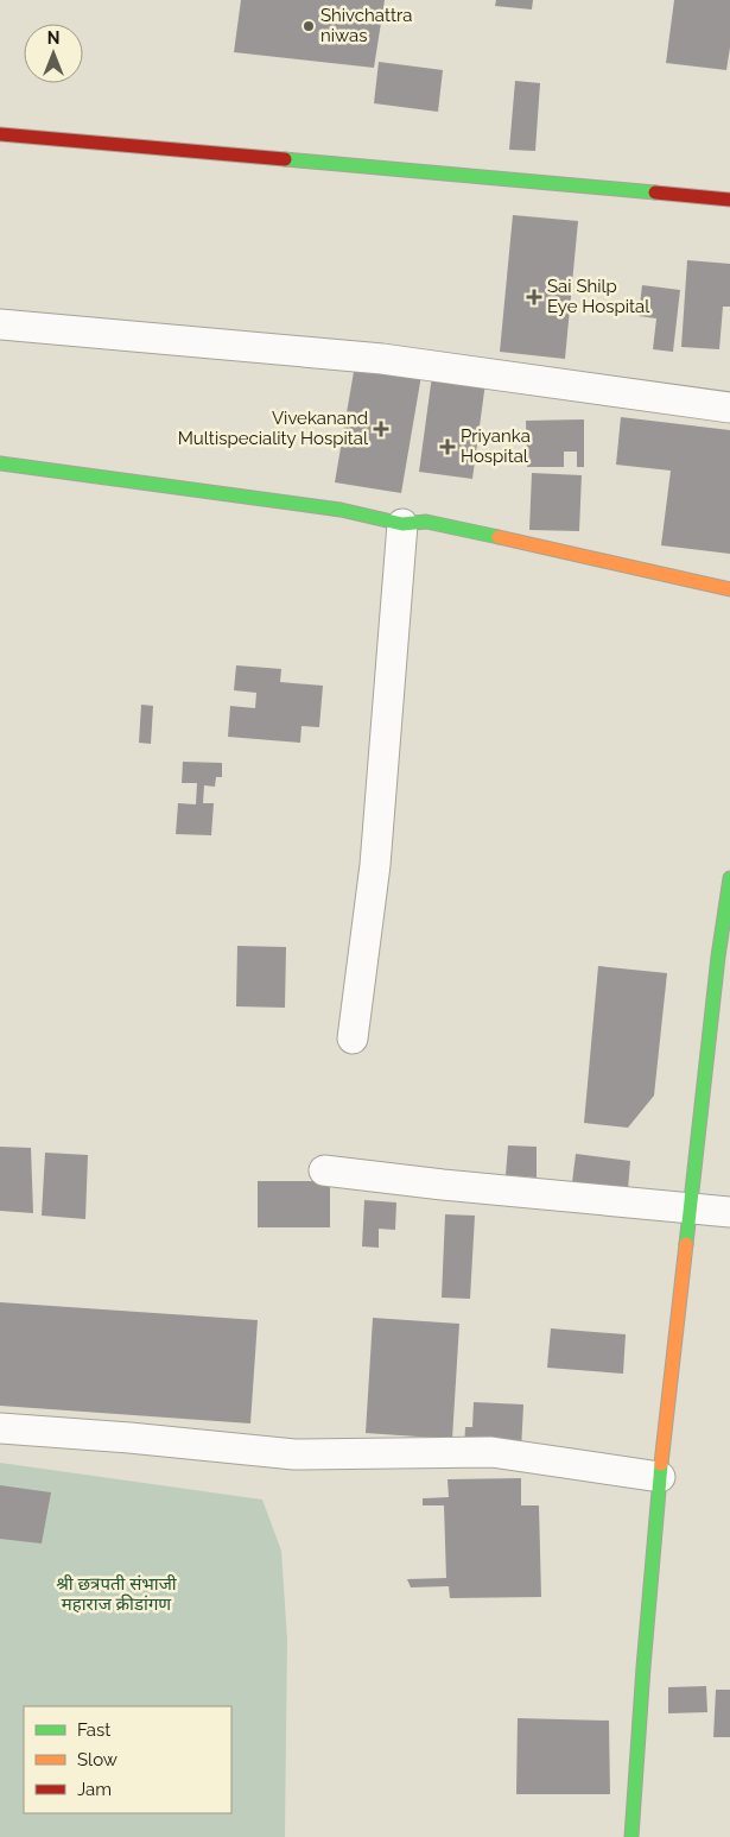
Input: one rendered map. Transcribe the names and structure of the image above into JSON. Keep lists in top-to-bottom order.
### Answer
{
  "parks": ["श्री छत्रपती संभाजी महाराज क्रीडांगण"],
  "places": {
    "other": ["Shivchattra niwas"],
    "health": ["Sai Shilp Eye Hospital", "Vivekanand Multispeciality Hospital", "Priyanka Hospital"]
  },
  "legend": ["Fast", "Slow", "Jam"],
  "north": "top"
}
